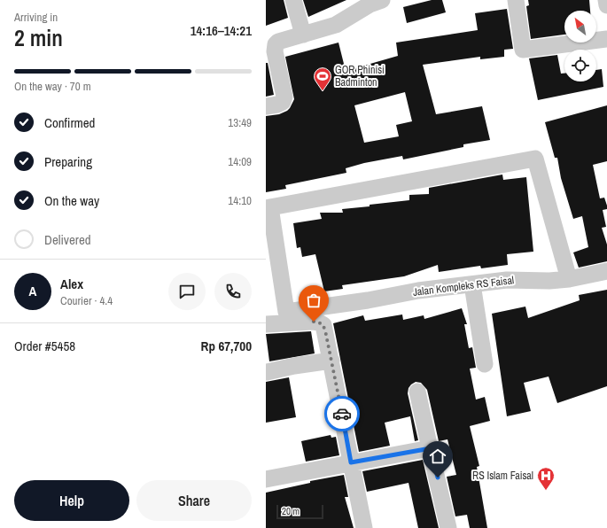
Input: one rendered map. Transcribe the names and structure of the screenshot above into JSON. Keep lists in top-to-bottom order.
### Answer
{
  "streets": {
    "street": ["Jalan Kompleks RS Faisal"]
  },
  "places": {
    "sports": ["GOR Phinisi Badminton"],
    "hospital": ["RS Islam Faisal"]
  },
  "scale_bar": "20 m",
  "north": "top left",
  "page": {
    "heading": ["2 min", "Arriving in", "14:16–14:21"],
    "panel": [
      "Alex",
      "Courier · 4.4",
      "Order #5458",
      "Rp 67,700"
    ],
    "bar": "On the way · 70 m",
    "list": [
      ["Confirmed", "13:49"],
      ["Preparing", "14:09"],
      ["On the way", "14:10"],
      "Delivered"
    ],
    "round": "A",
    "buttons": ["Help", "Share"],
    "scale": "20 m"
  }
}
